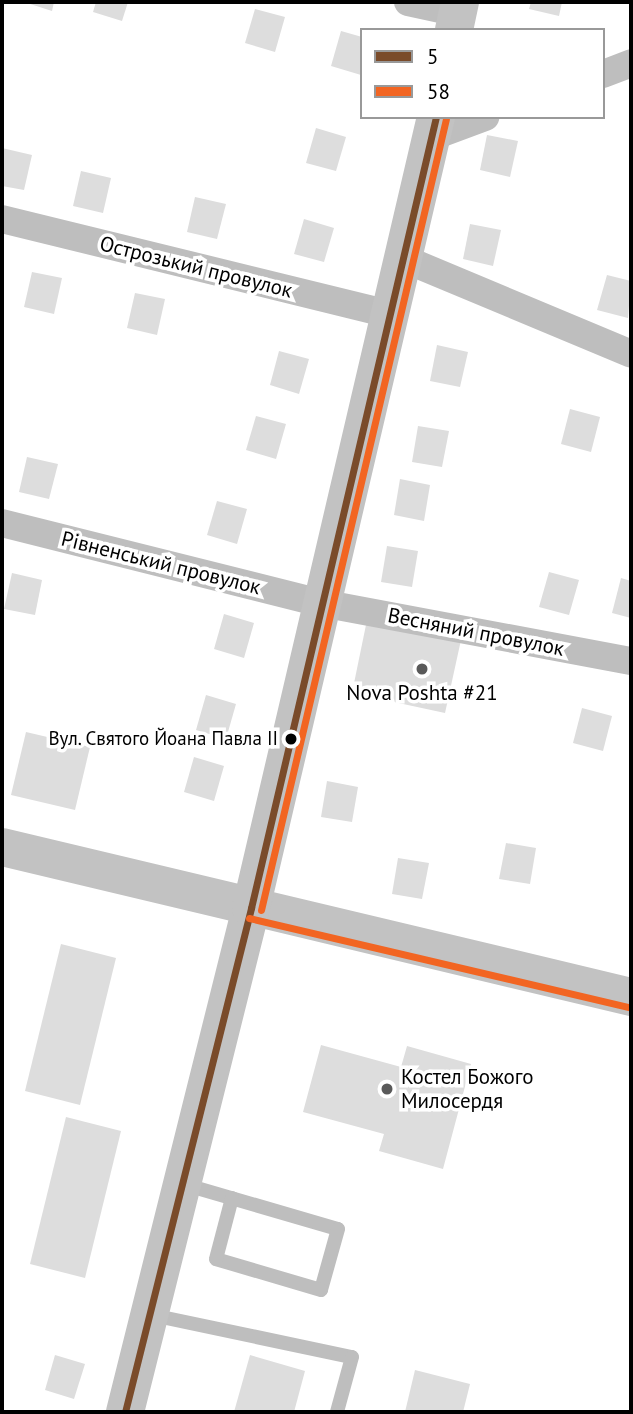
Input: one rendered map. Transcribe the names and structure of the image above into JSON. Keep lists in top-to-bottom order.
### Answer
{
  "streets": {
    "street": ["Острозький провулок", "Рівненський провулок", "Весняний провулок"]
  },
  "crossings": [
    ["Рівненський провулок", "Весняний провулок"]
  ],
  "places": ["Nova Poshta #21", "Вул. Святого Йоана Павла ІІ", "Костел Божого Милосердя"],
  "lines": ["transit line 5", "transit line 58"],
  "legend": ["5", "58"]
}
